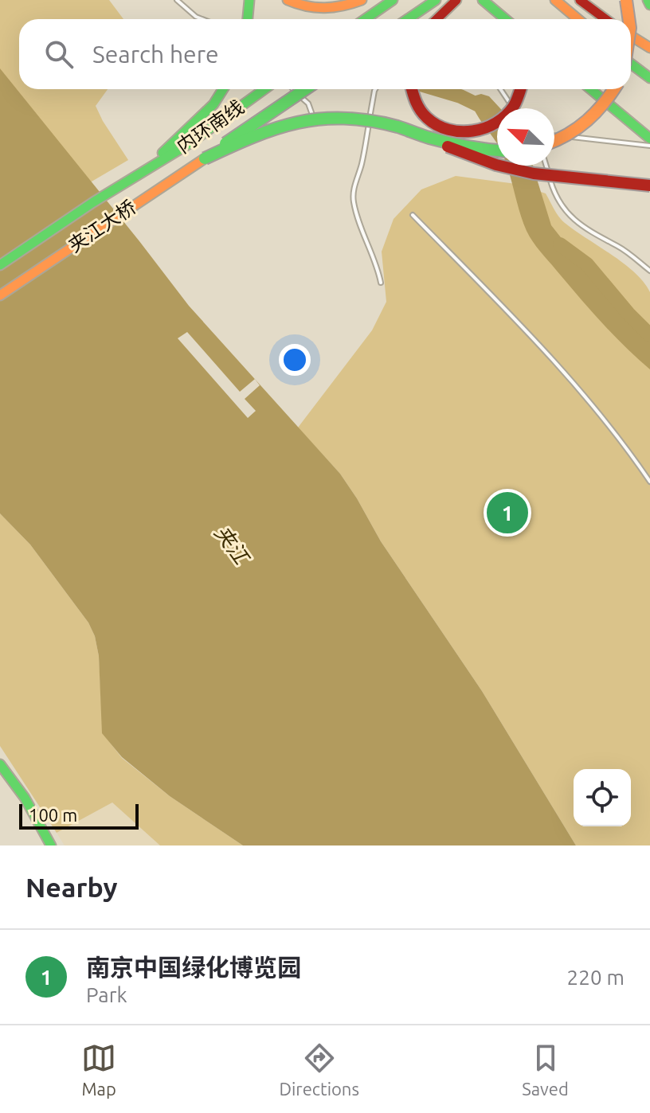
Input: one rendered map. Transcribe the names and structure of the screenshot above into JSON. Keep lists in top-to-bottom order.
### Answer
{
  "streets": {
    "main road": ["内环南线", "夹江大桥"]
  },
  "crossings": [
    ["内环南线", "夹江大桥"]
  ],
  "water": ["夹江"],
  "scale_bar": "100 m",
  "north": "top left",
  "page": {
    "search": "Search here",
    "pins": "1",
    "scale": "100 m",
    "heading": "Nearby",
    "list": [
      {
        "mark": "1",
        "name": "南京中国绿化博览园",
        "note": "Park",
        "value": "220 m"
      }
    ],
    "nav": ["Map", "Directions", "Saved"]
  }
}
